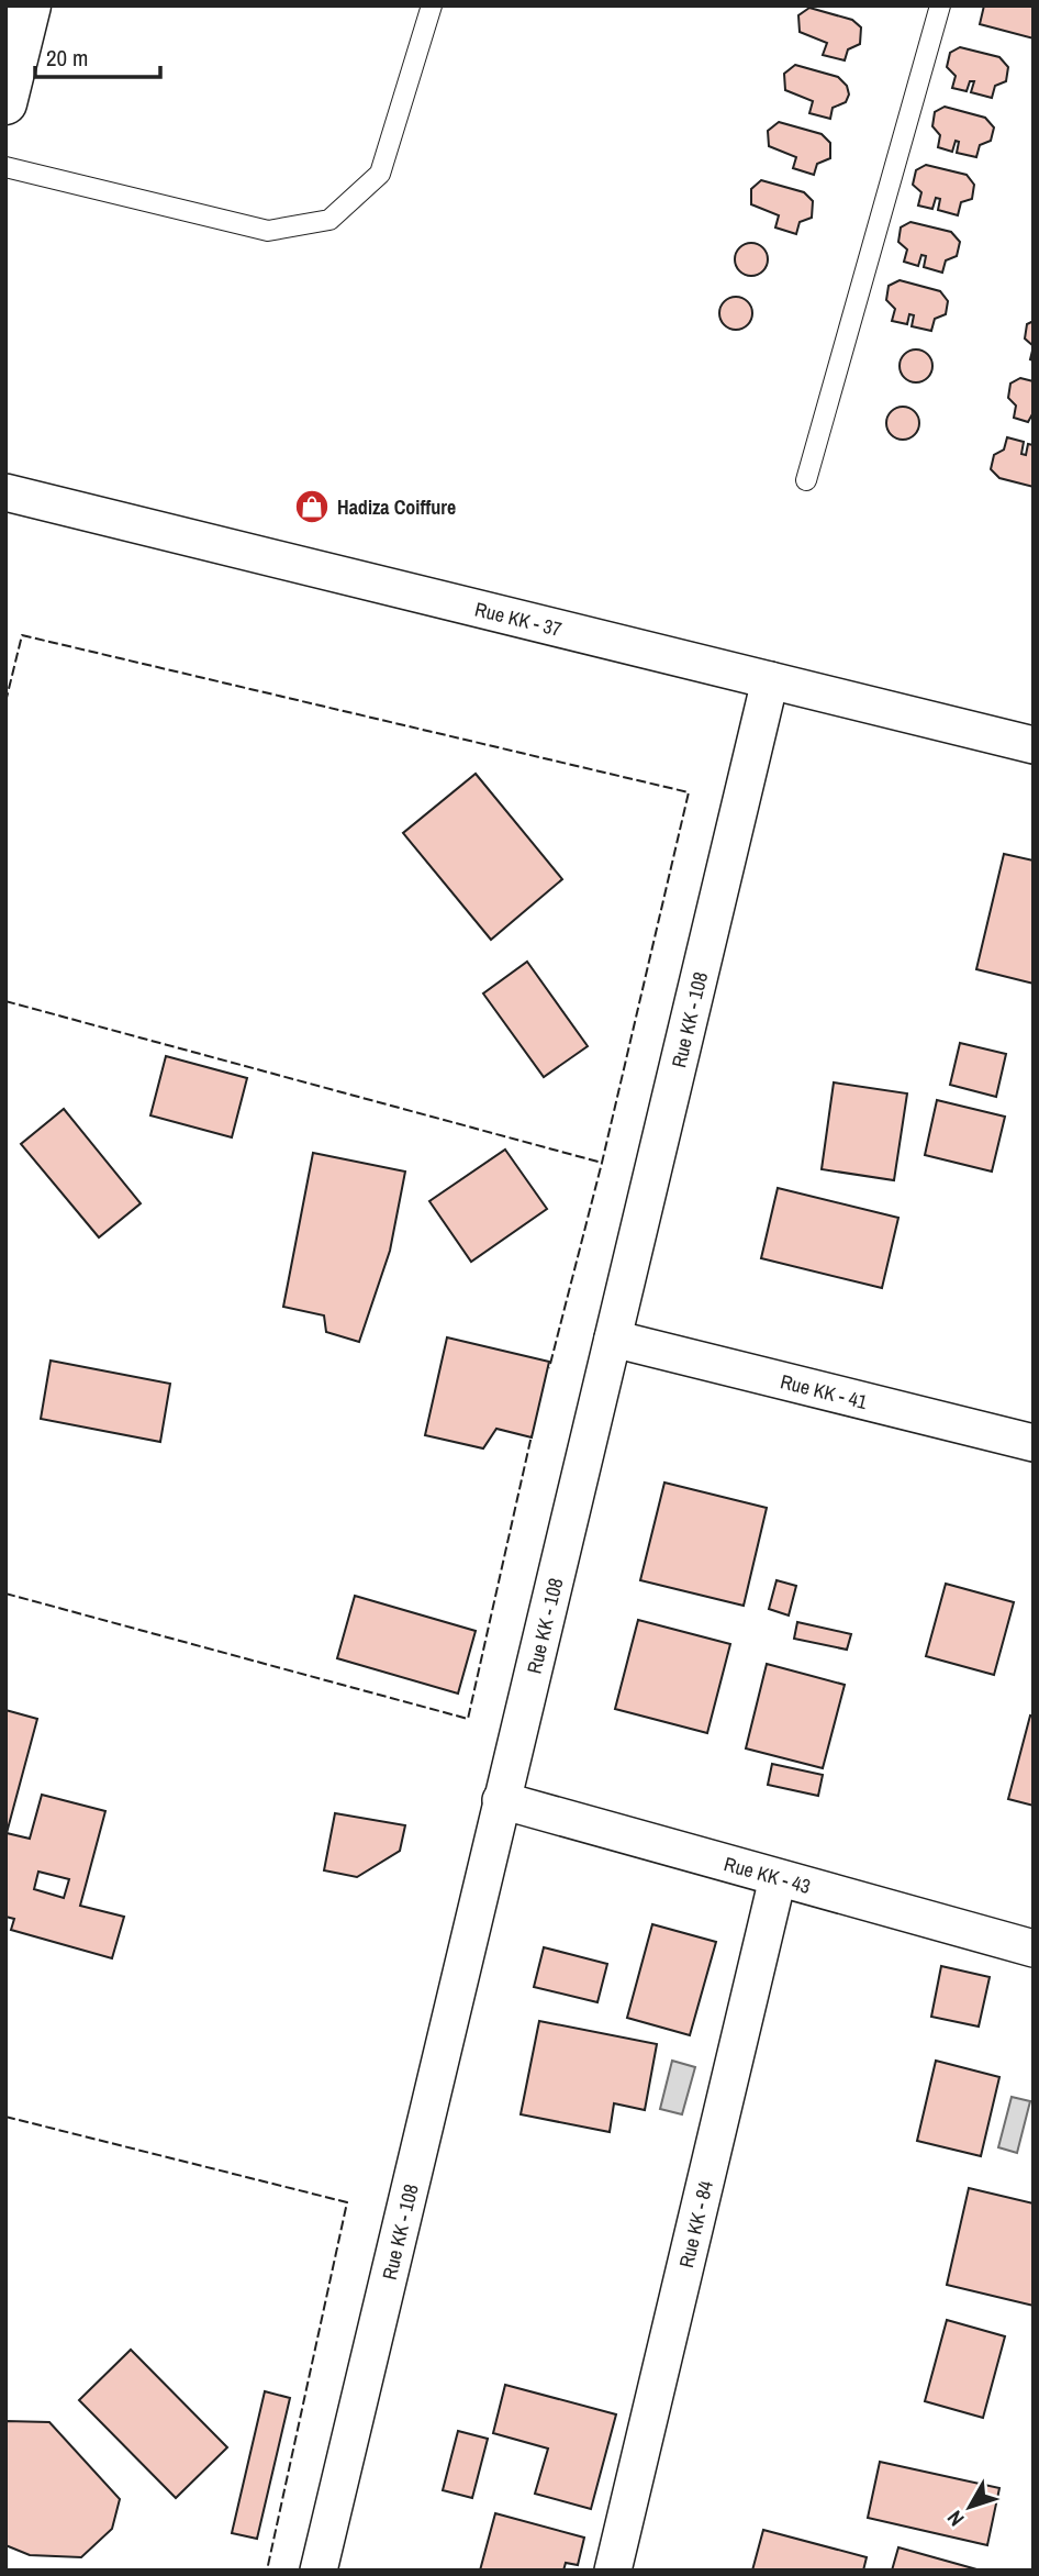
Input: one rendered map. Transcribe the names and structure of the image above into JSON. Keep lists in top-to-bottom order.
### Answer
{
  "streets": {
    "street": [
      "Rue KK - 37",
      "Rue KK - 108",
      "Rue KK - 41",
      "Rue KK - 43",
      "Rue KK - 84"
    ]
  },
  "crossings": [
    ["Rue KK - 37", "Rue KK - 108"],
    ["Rue KK - 108", "Rue KK - 41"],
    ["Rue KK - 108", "Rue KK - 43"],
    ["Rue KK - 43", "Rue KK - 84"]
  ],
  "places": {
    "shop": ["Hadiza Coiffure"]
  },
  "scale_bar": "20 m",
  "north": "bottom left"
}
